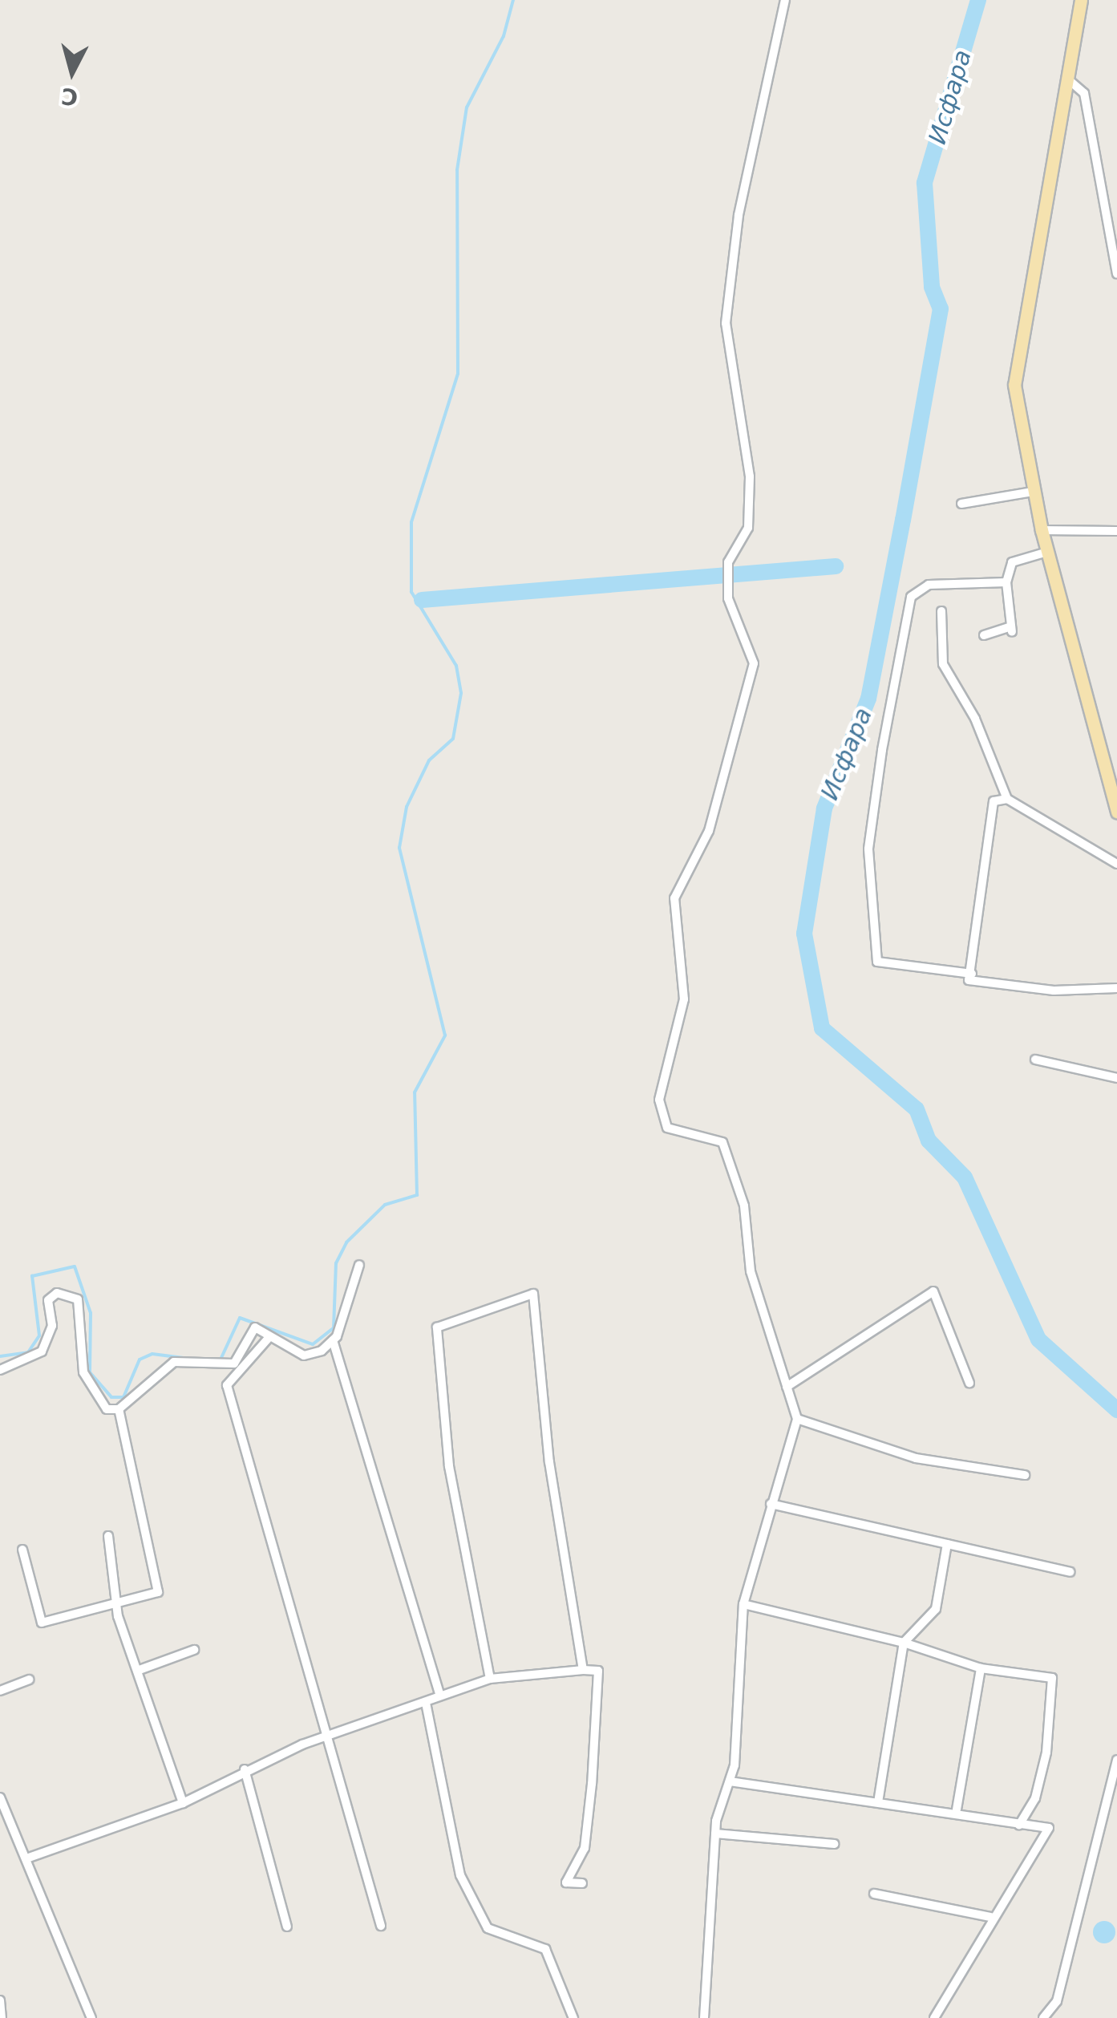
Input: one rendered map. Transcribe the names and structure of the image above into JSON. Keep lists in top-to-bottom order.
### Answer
{
  "water": ["Исфара"],
  "north": "bottom"
}
